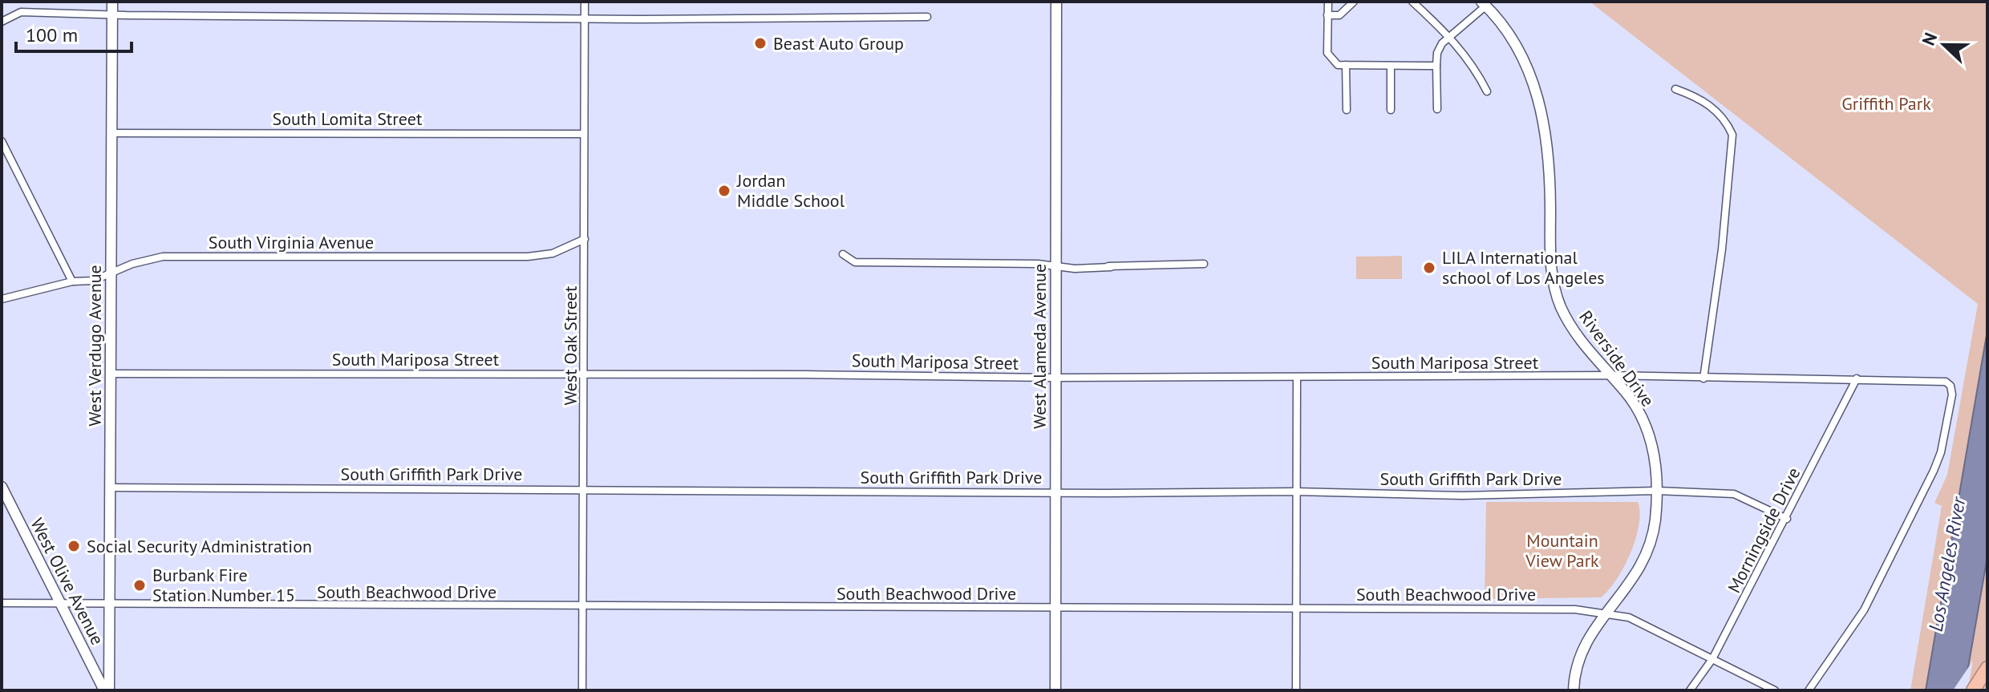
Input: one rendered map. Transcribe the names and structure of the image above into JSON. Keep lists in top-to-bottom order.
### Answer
{
  "streets": {
    "main road": [
      "West Verdugo Avenue",
      "West Alameda Avenue",
      "Riverside Drive",
      "West Olive Avenue"
    ],
    "street": [
      "South Lomita Street",
      "South Virginia Avenue",
      "West Oak Street",
      "South Mariposa Street",
      "South Griffith Park Drive",
      "Morningside Drive",
      "South Beachwood Drive"
    ]
  },
  "crossings": [
    ["South Lomita Street", "West Verdugo Avenue"],
    ["South Lomita Street", "West Oak Street"],
    ["South Virginia Avenue", "West Verdugo Avenue"],
    ["South Virginia Avenue", "West Oak Street"],
    ["West Verdugo Avenue", "South Mariposa Street"],
    ["West Verdugo Avenue", "South Griffith Park Drive"],
    ["West Verdugo Avenue", "South Beachwood Drive"],
    ["West Oak Street", "South Mariposa Street"],
    ["West Oak Street", "South Griffith Park Drive"],
    ["West Oak Street", "South Beachwood Drive"],
    ["West Alameda Avenue", "South Mariposa Street"],
    ["West Alameda Avenue", "South Griffith Park Drive"],
    ["West Alameda Avenue", "South Beachwood Drive"],
    ["Riverside Drive", "South Mariposa Street"],
    ["Riverside Drive", "South Griffith Park Drive"],
    ["Riverside Drive", "South Beachwood Drive"],
    ["South Mariposa Street", "Morningside Drive"],
    ["South Griffith Park Drive", "Morningside Drive"],
    ["Morningside Drive", "South Beachwood Drive"],
    ["West Olive Avenue", "South Beachwood Drive"]
  ],
  "water": ["Los Angeles River"],
  "parks": ["Griffith Park", "Mountain View Park"],
  "places": [
    "Beast Auto Group",
    "Jordan Middle School",
    "LILA International school of Los Angeles",
    "Social Security Administration",
    "Burbank Fire Station Number 15"
  ],
  "scale_bar": "100 m",
  "north": "left"
}
